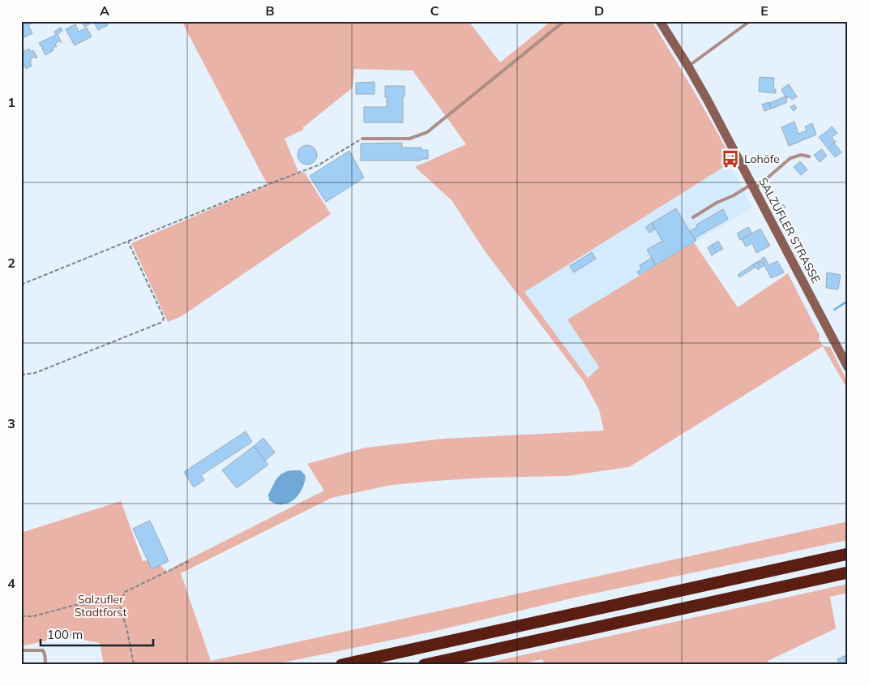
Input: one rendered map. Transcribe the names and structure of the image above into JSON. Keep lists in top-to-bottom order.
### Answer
{
  "streets": {
    "main road": ["SALZUFLER STRASSE"]
  },
  "parks": ["Salzufler Stadtforst"],
  "places": {
    "bus stop": ["Lohöfe"]
  },
  "scale_bar": "100 m",
  "grid": {
    "columns": [
      "A",
      "B",
      "C",
      "D",
      "E"
    ],
    "rows": [
      "1",
      "2",
      "3",
      "4"
    ]
  }
}
